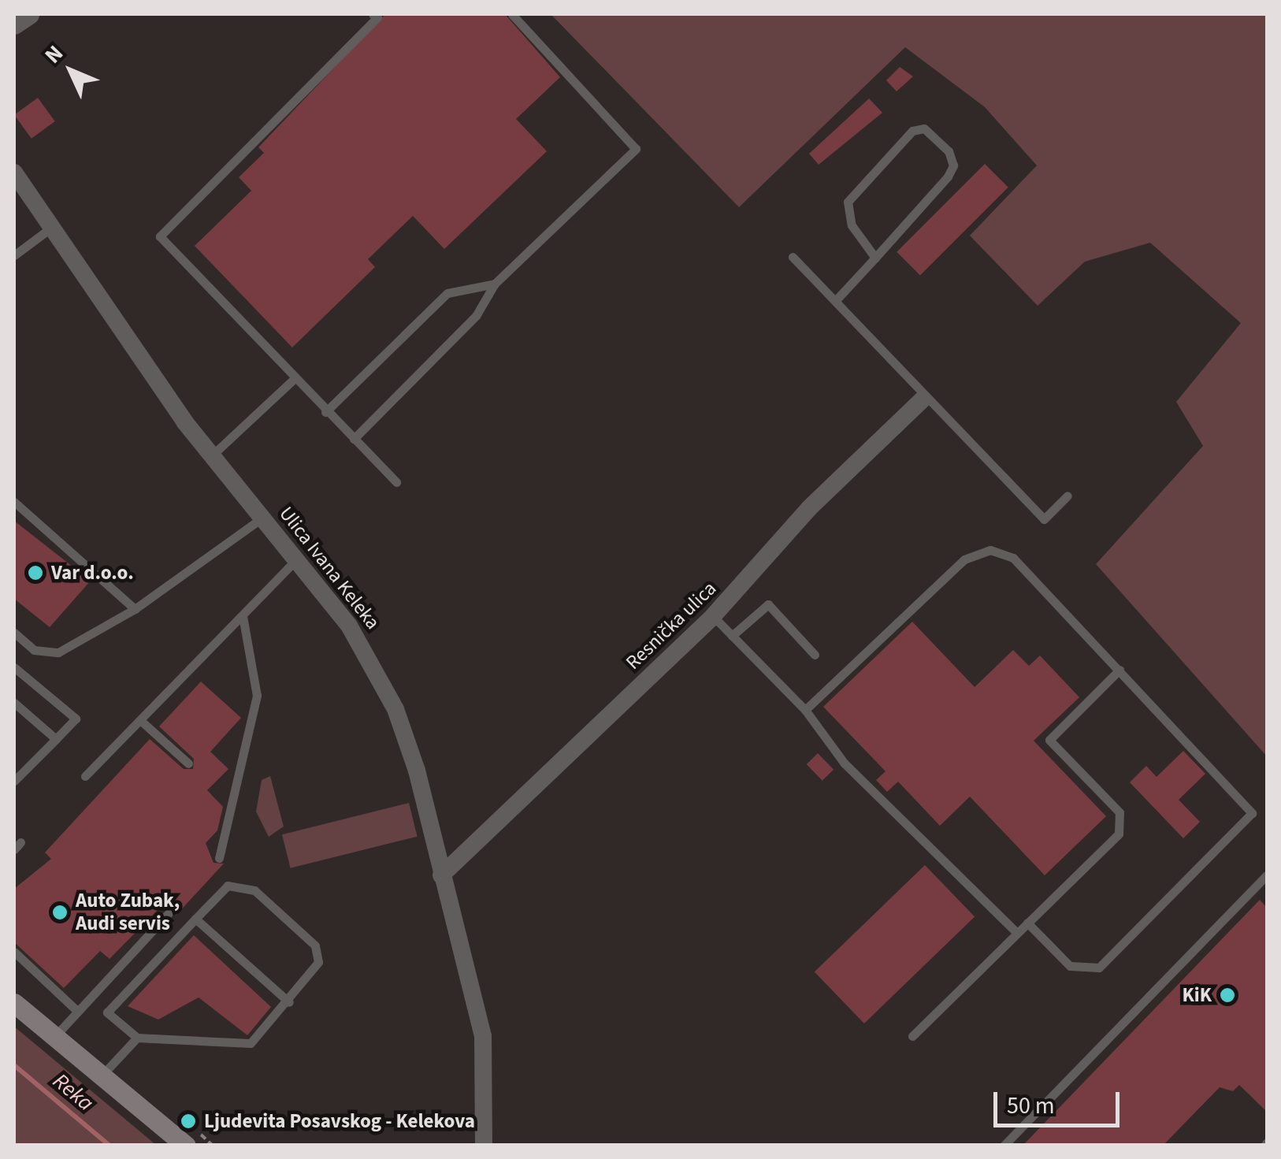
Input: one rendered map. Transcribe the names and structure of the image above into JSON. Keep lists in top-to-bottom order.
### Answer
{
  "streets": {
    "street": ["Ulica Ivana Keleka", "Resnička ulica"]
  },
  "crossings": [
    ["Ulica Ivana Keleka", "Resnička ulica"]
  ],
  "water": ["Reka"],
  "places": [
    "Var d.o.o.",
    "Auto Zubak, Audi servis",
    "KiK",
    "Ljudevita Posavskog - Kelekova"
  ],
  "scale_bar": "50 m",
  "north": "top left"
}
